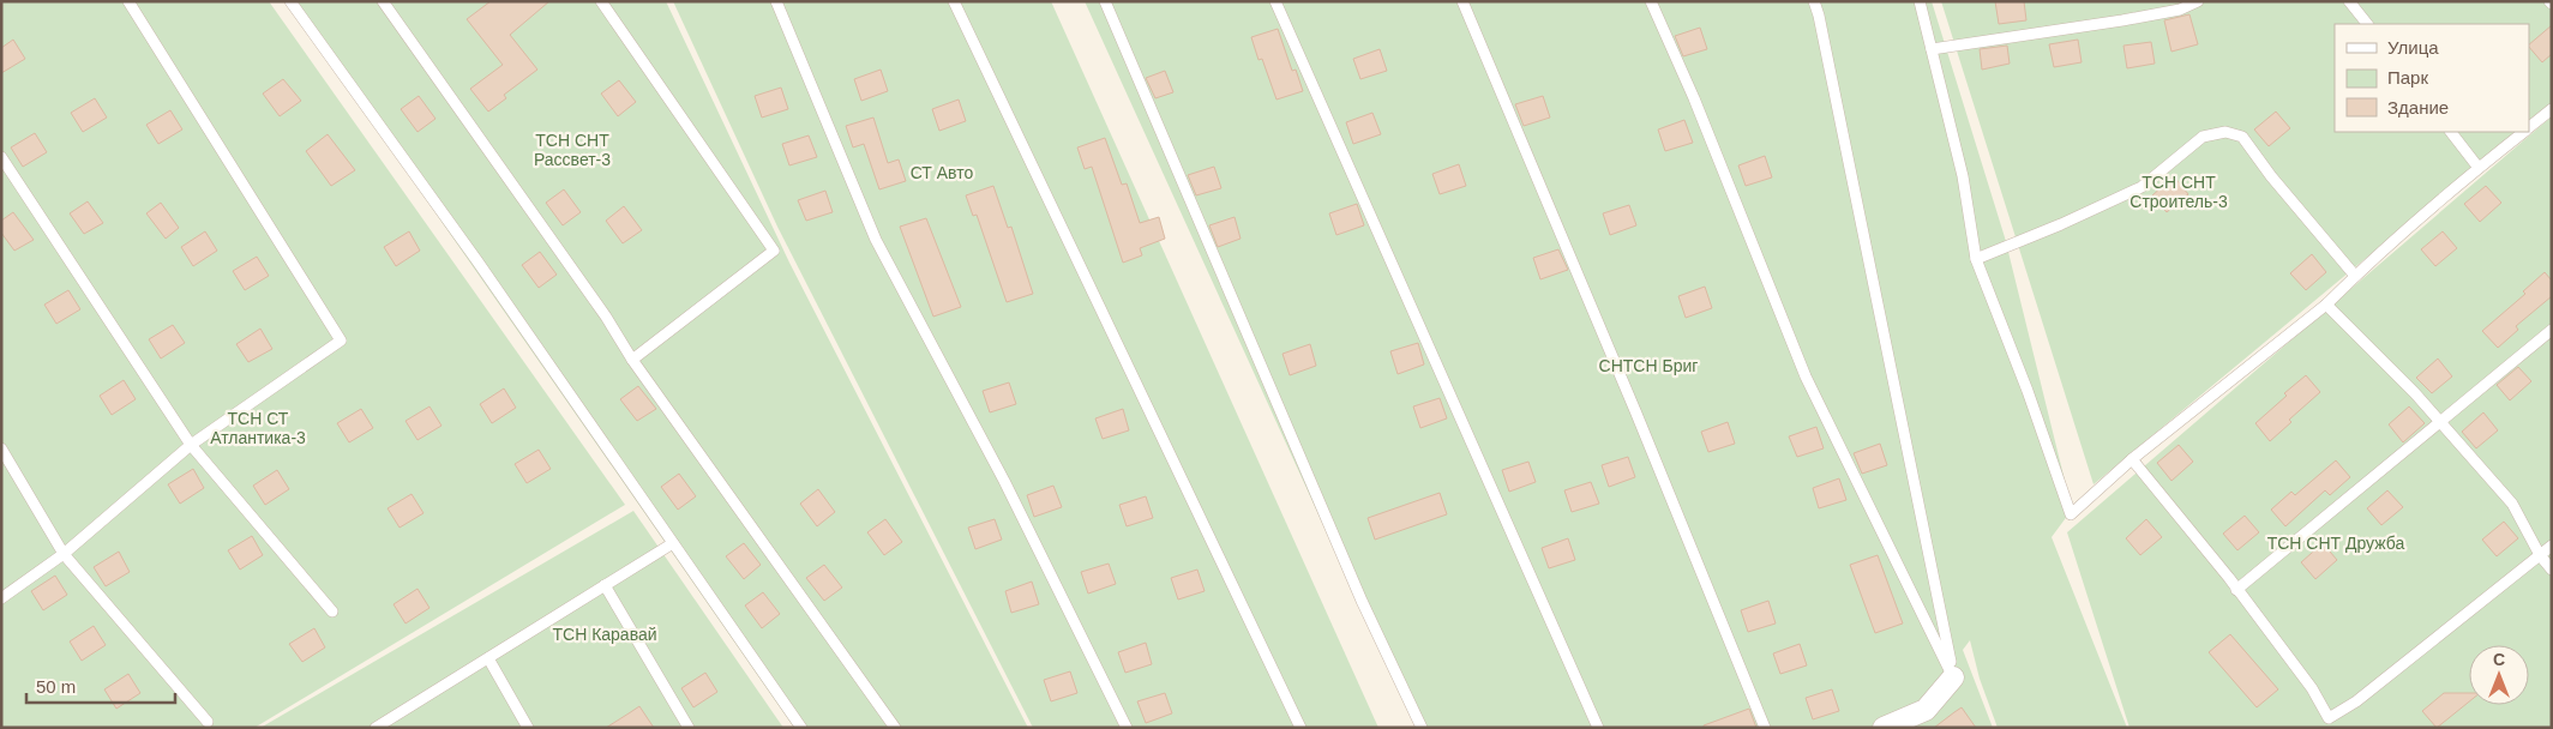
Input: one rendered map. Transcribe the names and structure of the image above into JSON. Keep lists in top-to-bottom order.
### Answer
{
  "parks": [
    "ТСН СНТ Рассвет-3",
    "СТ Авто",
    "ТСН СНТ Строитель-3",
    "СНТСН Бриг",
    "ТСН СТ Атлантика-3",
    "ТСН СНТ Дружба",
    "ТСН Каравай"
  ],
  "legend": ["Улица", "Парк", "Здание"],
  "scale_bar": "50 m",
  "north": "top"
}
